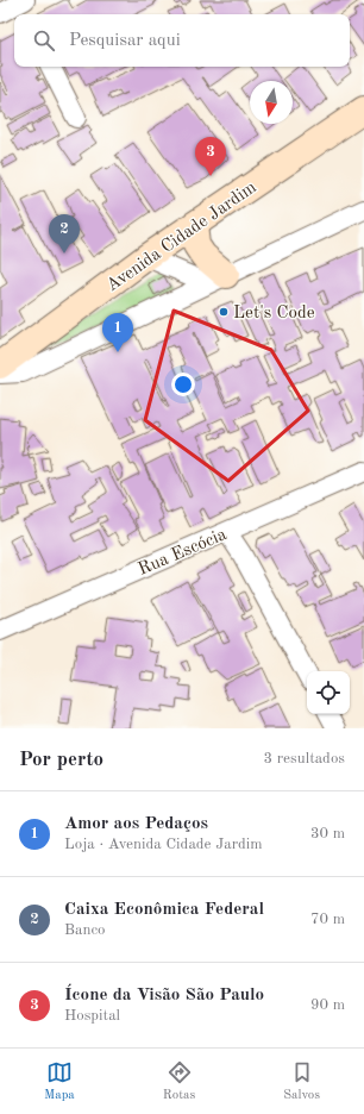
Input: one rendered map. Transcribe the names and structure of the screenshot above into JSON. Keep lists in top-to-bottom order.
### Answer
{
  "streets": {
    "main road": ["Avenida Cidade Jardim"],
    "street": ["Rua Escócia"]
  },
  "places": ["Let's Code"],
  "north": "bottom",
  "page": {
    "search": "Pesquisar aqui",
    "pins": ["3", "2", "1"],
    "heading": ["Por perto", "3 resultados"],
    "list": [
      {
        "mark": "1",
        "name": "Amor aos Pedaços",
        "note": "Loja · Avenida Cidade Jardim",
        "value": "30 m"
      },
      {
        "mark": "2",
        "name": "Caixa Econômica Federal",
        "note": "Banco",
        "value": "70 m"
      },
      {
        "mark": "3",
        "name": "Ícone da Visão São Paulo",
        "note": "Hospital",
        "value": "90 m"
      }
    ],
    "nav": ["Mapa", "Rotas", "Salvos"]
  }
}
